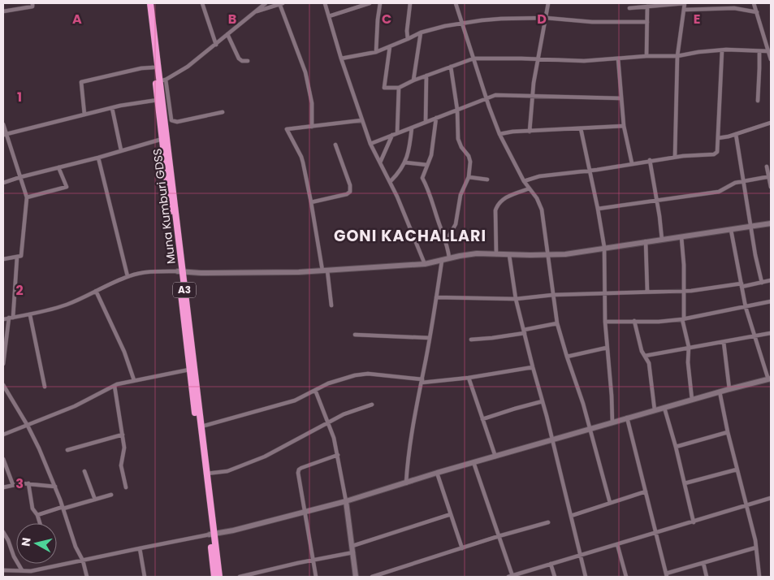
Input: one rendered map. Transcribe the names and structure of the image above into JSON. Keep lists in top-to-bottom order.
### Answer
{
  "streets": {
    "highway": ["Muna Kumburi GDSS", "A3"]
  },
  "districts": ["GONI KACHALLARI"],
  "north": "left",
  "grid": {
    "columns": [
      "A",
      "B",
      "C",
      "D",
      "E"
    ],
    "rows": ["1", "2", "3"]
  }
}
